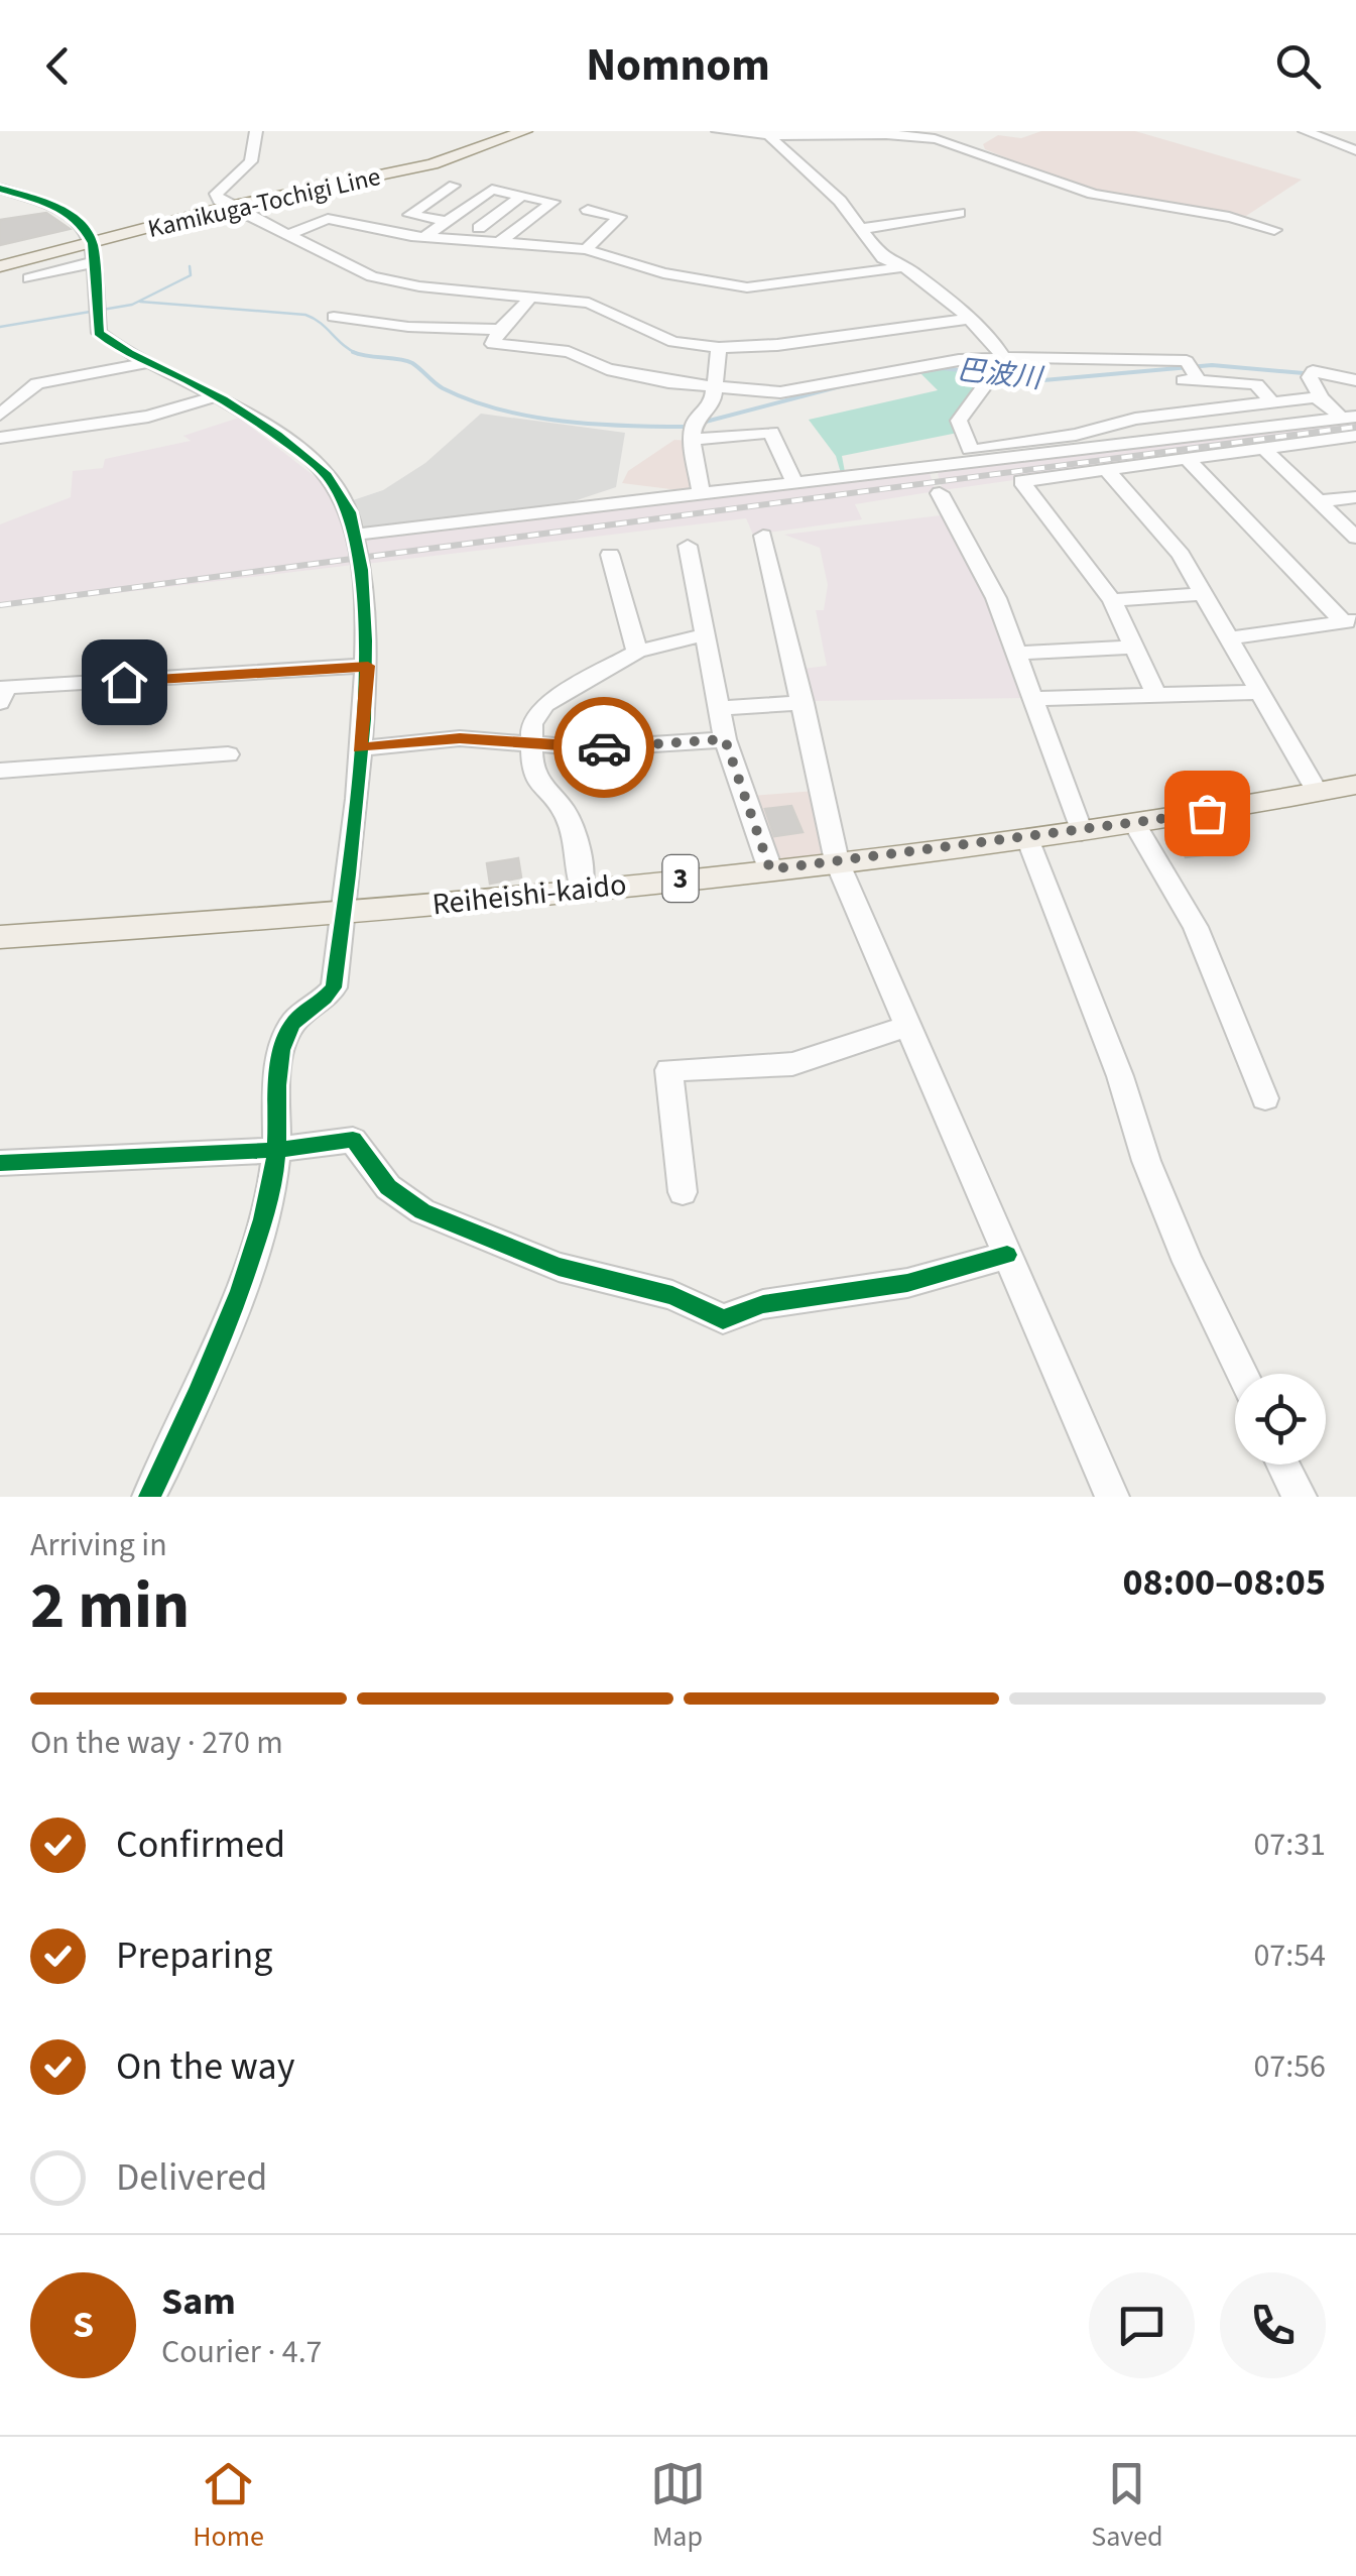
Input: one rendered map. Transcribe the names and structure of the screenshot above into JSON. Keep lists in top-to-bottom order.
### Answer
{
  "streets": {
    "main road": ["Kamikuga-Tochigi Line", "3", "Reiheishi-kaido"]
  },
  "water": ["巴波川"],
  "page": {
    "header": "Nomnom",
    "heading": ["2 min", "Arriving in", "08:00–08:05"],
    "panel": ["Sam", "Courier · 4.7"],
    "bar": "On the way · 270 m",
    "list": [
      ["Confirmed", "07:31"],
      ["Preparing", "07:54"],
      ["On the way", "07:56"],
      "Delivered"
    ],
    "round": "S",
    "tabs": ["Home", "Map", "Saved"]
  }
}
